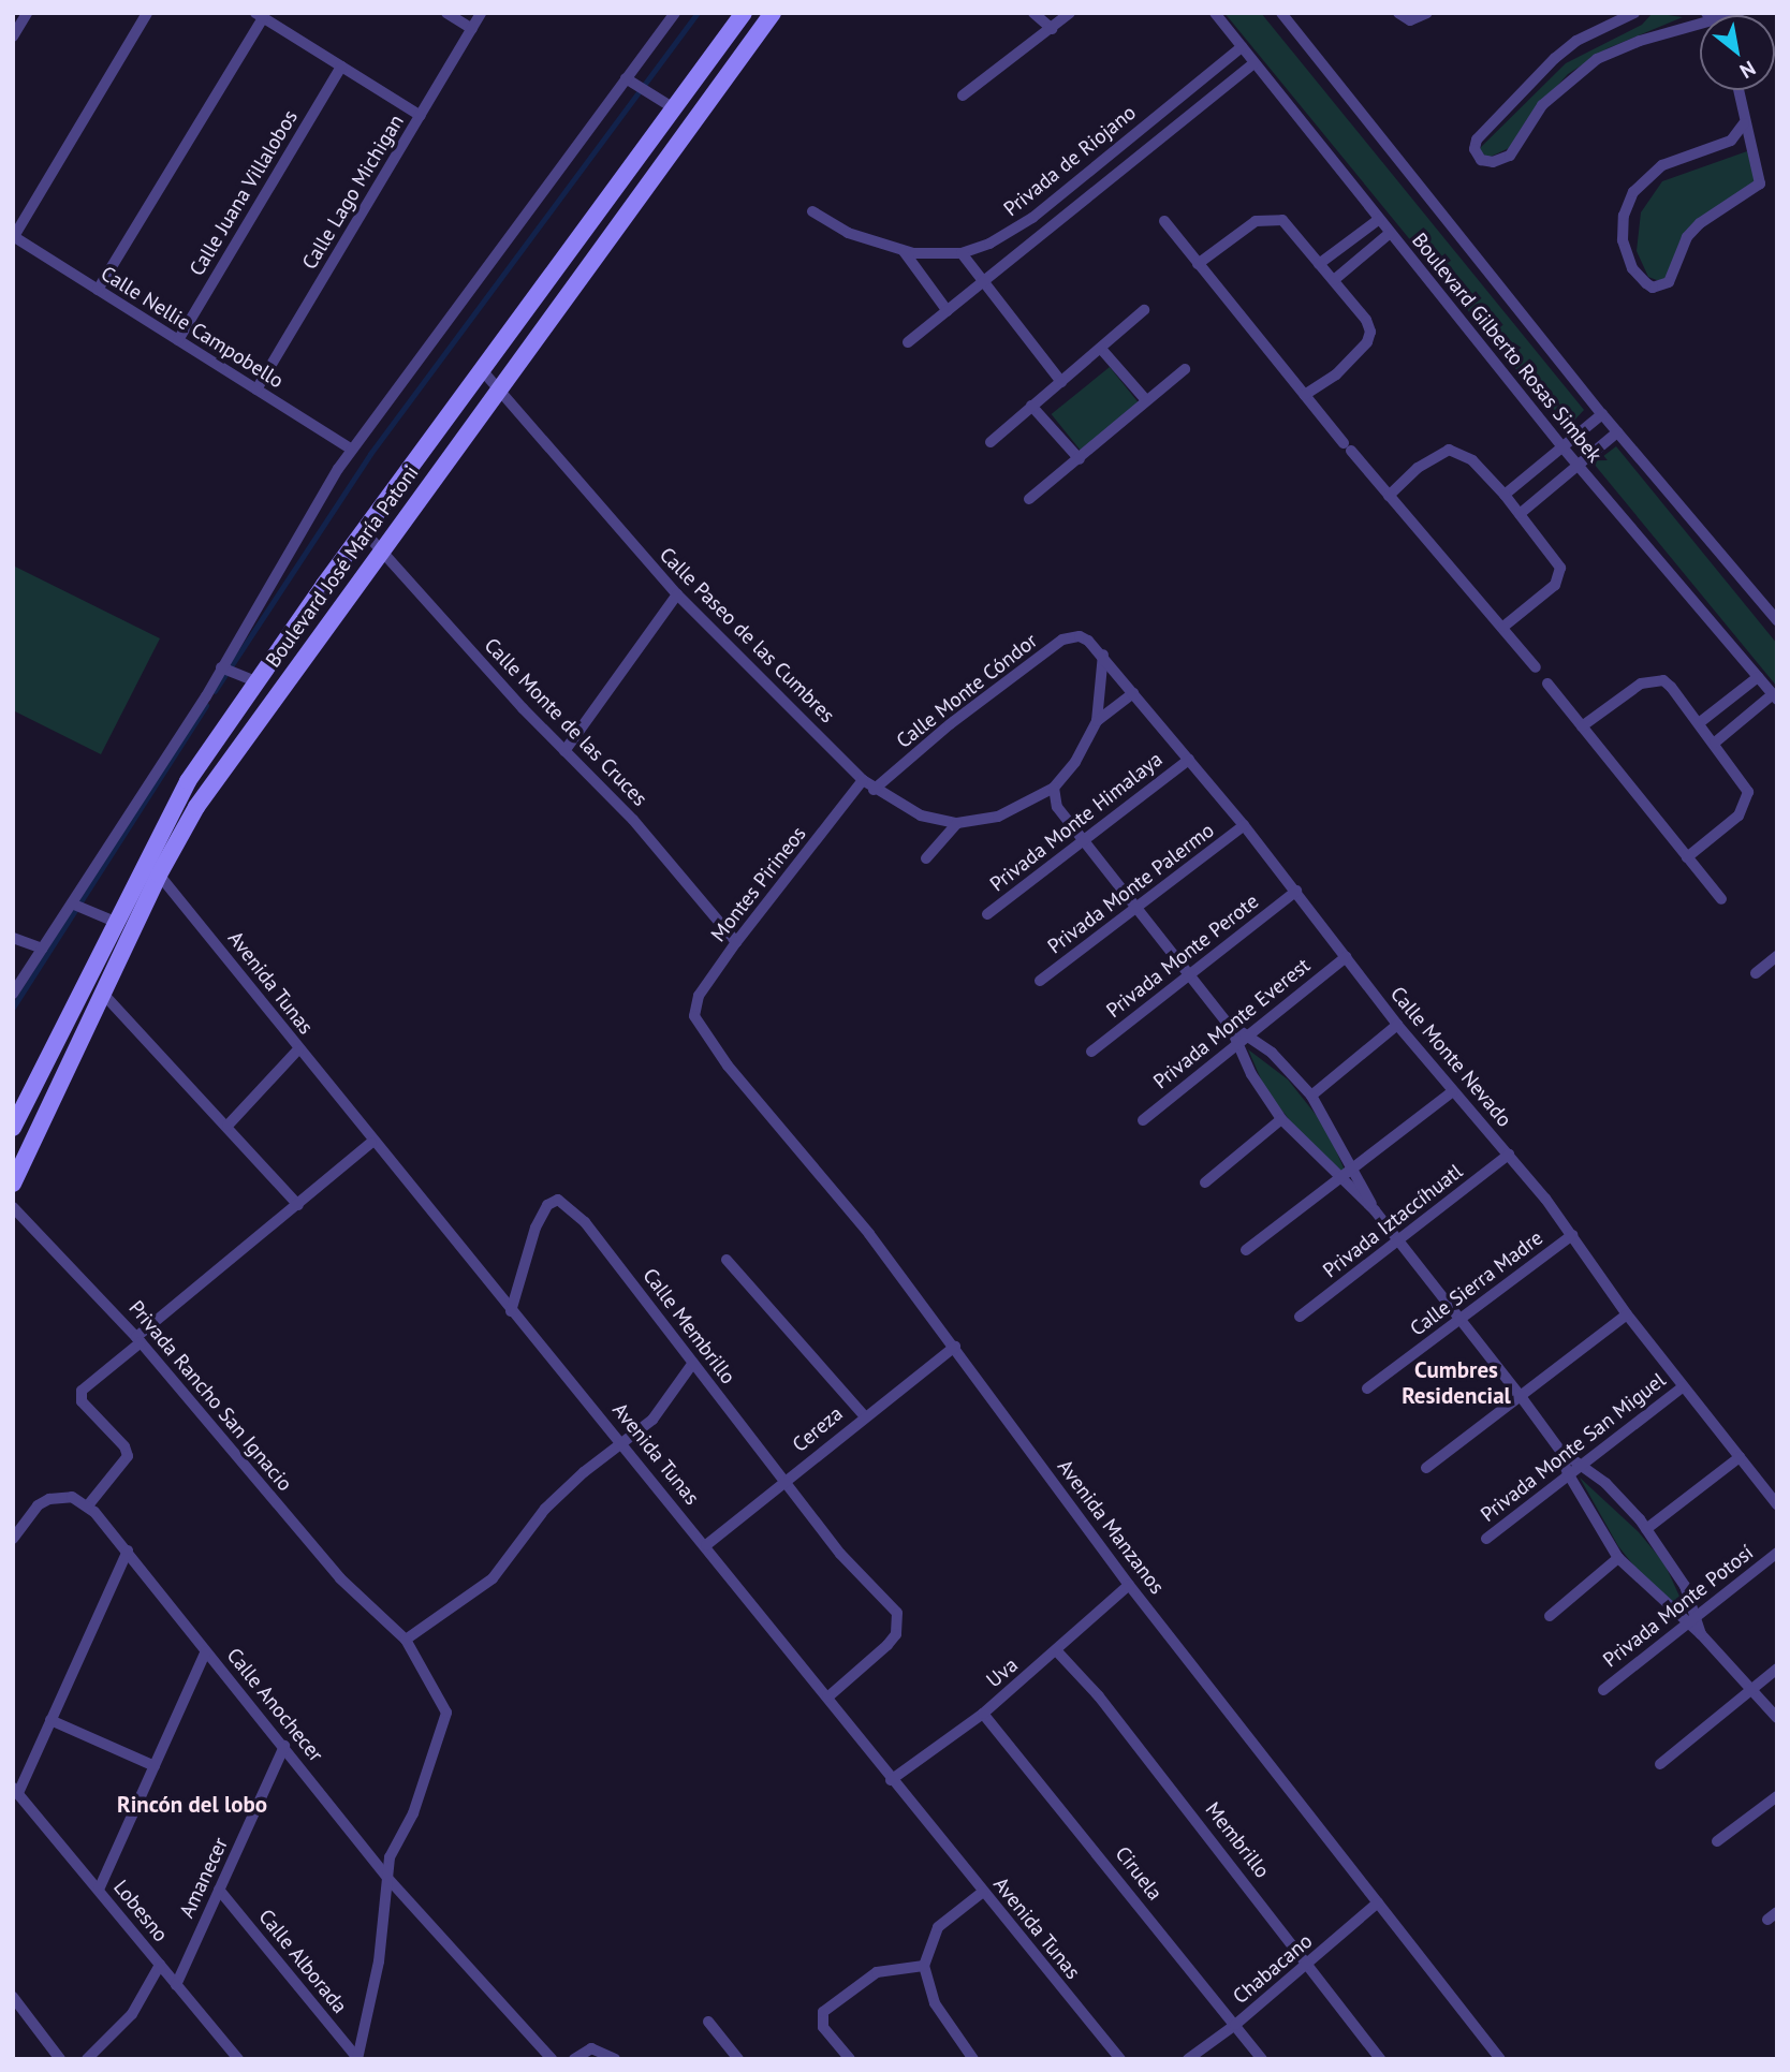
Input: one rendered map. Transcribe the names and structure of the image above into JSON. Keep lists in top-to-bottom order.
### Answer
{
  "streets": {
    "main road": ["Boulevard José María Patoni"],
    "street": [
      "Privada de Riojano",
      "Calle Lago Michigan",
      "Calle Juana Villalobos",
      "Calle Nellie Campobello",
      "Boulevard Gilberto Rosas Simbek",
      "Calle Paseo de las Cumbres",
      "Calle Monte Cóndor",
      "Calle Monte de las Cruces",
      "Privada Monte Himalaya",
      "Montes Pirineos",
      "Privada Monte Palermo",
      "Privada Monte Perote",
      "Avenida Tunas",
      "Privada Monte Everest",
      "Calle Monte Nevado",
      "Privada Iztaccíhuatl",
      "Calle Sierra Madre",
      "Calle Membrillo",
      "Privada Rancho San Ignacio",
      "Cereza",
      "Privada Monte San Miguel",
      "Avenida Manzanos",
      "Privada Monte Potosí",
      "Uva",
      "Calle Anochecer",
      "Membrillo",
      "Ciruela",
      "Amanecer",
      "Lobesno",
      "Calle Alborada",
      "Chabacano"
    ]
  },
  "crossings": [
    ["Privada de Riojano", "Boulevard Gilberto Rosas Simbek"],
    ["Calle Lago Michigan", "Calle Nellie Campobello"],
    ["Calle Juana Villalobos", "Calle Nellie Campobello"],
    ["Boulevard José María Patoni", "Calle Paseo de las Cumbres"],
    ["Boulevard José María Patoni", "Calle Monte de las Cruces"],
    ["Boulevard José María Patoni", "Avenida Tunas"],
    ["Calle Paseo de las Cumbres", "Calle Monte Cóndor"],
    ["Calle Paseo de las Cumbres", "Montes Pirineos"],
    ["Calle Paseo de las Cumbres", "Calle Monte Nevado"],
    ["Calle Monte Cóndor", "Calle Monte Nevado"],
    ["Calle Monte de las Cruces", "Montes Pirineos"],
    ["Privada Monte Himalaya", "Calle Monte Nevado"],
    ["Montes Pirineos", "Avenida Manzanos"],
    ["Privada Monte Palermo", "Calle Monte Nevado"],
    ["Privada Monte Perote", "Calle Monte Nevado"],
    ["Avenida Tunas", "Calle Membrillo"],
    ["Avenida Tunas", "Cereza"],
    ["Avenida Tunas", "Uva"],
    ["Privada Monte Everest", "Calle Monte Nevado"],
    ["Calle Monte Nevado", "Privada Iztaccíhuatl"],
    ["Calle Monte Nevado", "Calle Sierra Madre"],
    ["Calle Monte Nevado", "Privada Monte San Miguel"],
    ["Calle Membrillo", "Cereza"],
    ["Cereza", "Avenida Manzanos"],
    ["Avenida Manzanos", "Uva"],
    ["Avenida Manzanos", "Chabacano"],
    ["Uva", "Membrillo"],
    ["Uva", "Ciruela"],
    ["Calle Anochecer", "Amanecer"],
    ["Membrillo", "Chabacano"],
    ["Ciruela", "Chabacano"],
    ["Amanecer", "Lobesno"],
    ["Amanecer", "Calle Alborada"]
  ],
  "districts": ["Cumbres Residencial", "Rincón del lobo"],
  "north": "bottom right"
}
